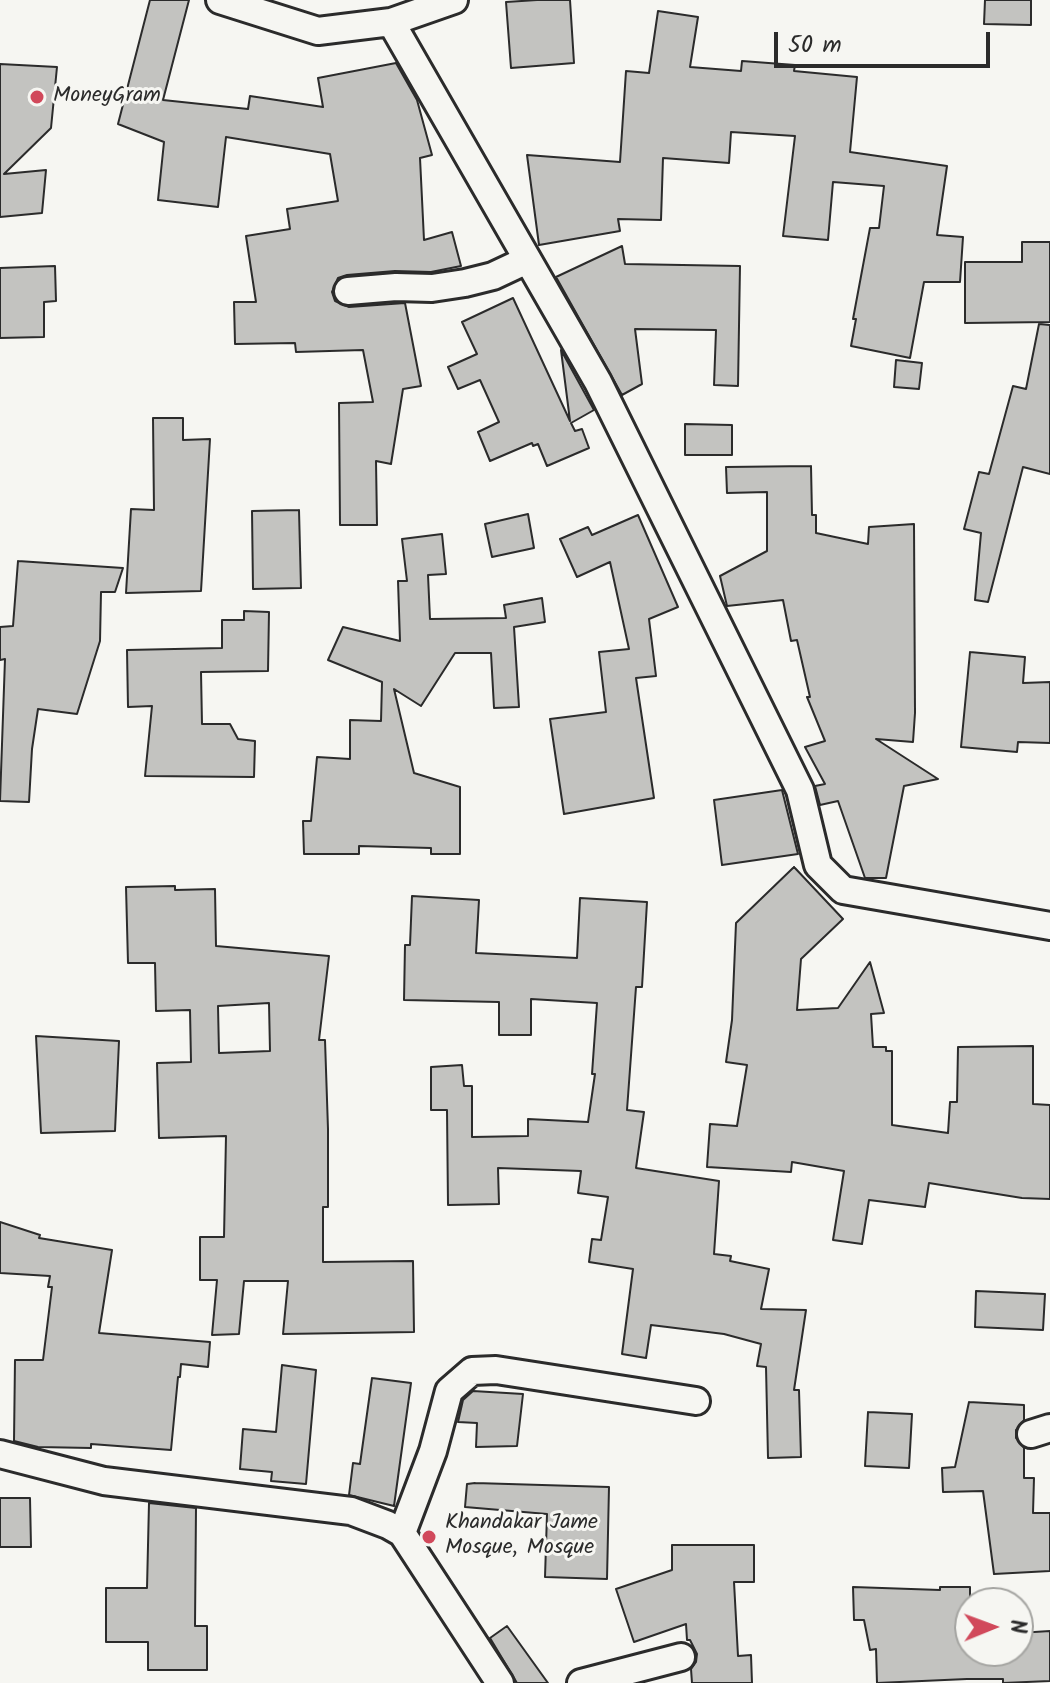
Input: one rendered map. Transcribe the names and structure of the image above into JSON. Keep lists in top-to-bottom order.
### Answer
{
  "places": ["MoneyGram", "Khandakar Jame Mosque, Mosque"],
  "scale_bar": "50 m",
  "north": "right"
}
